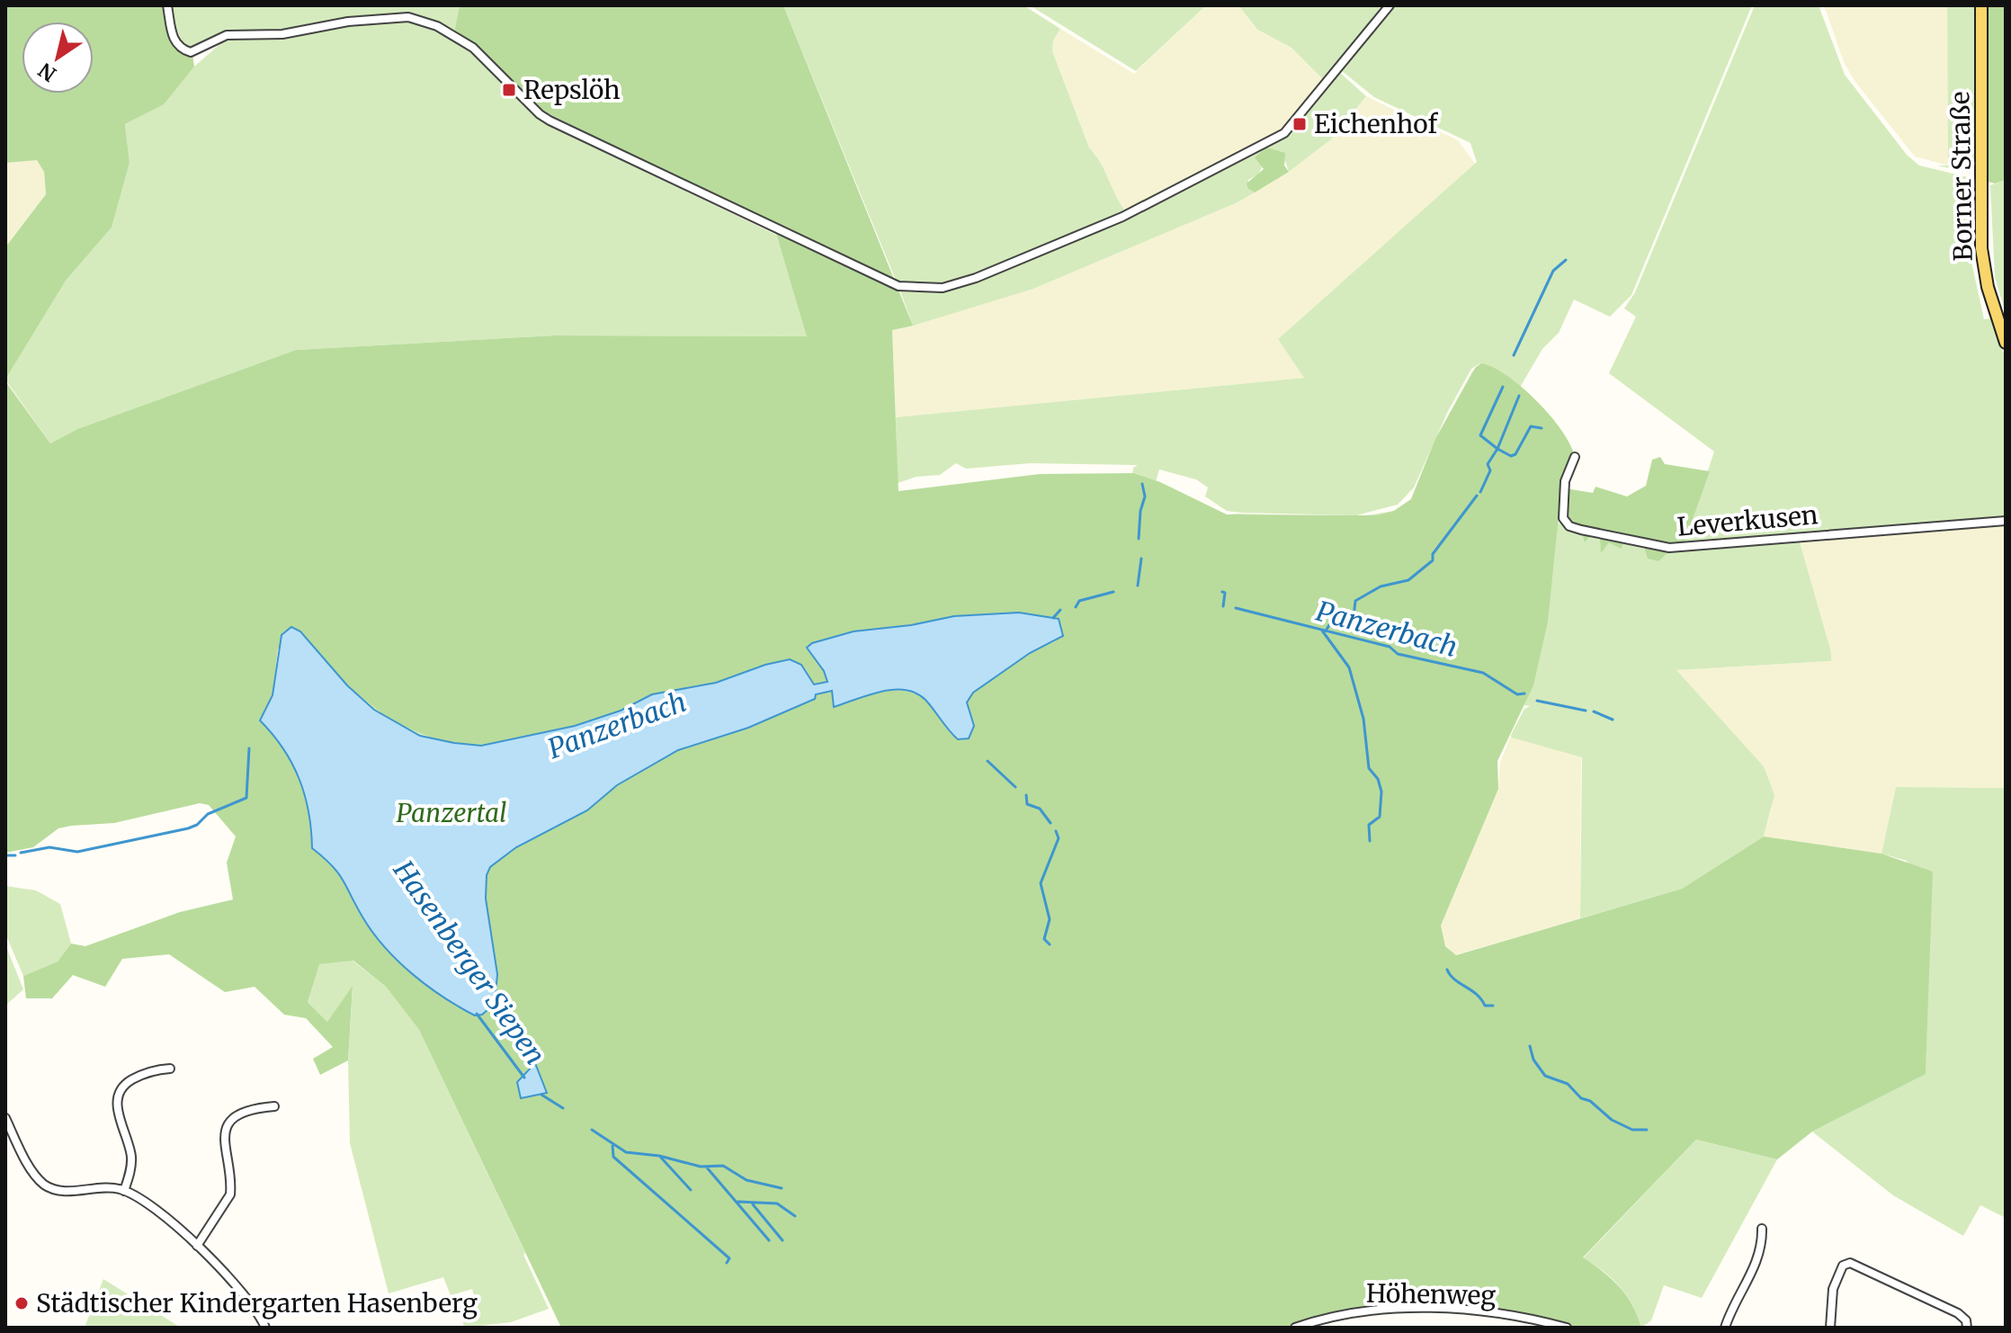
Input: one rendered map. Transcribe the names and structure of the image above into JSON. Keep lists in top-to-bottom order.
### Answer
{
  "streets": {
    "main road": ["Borner Straße"],
    "street": ["Leverkusen", "Höhenweg"]
  },
  "water": ["Panzerbach", "Hasenberger Siepen"],
  "parks": ["Panzertal"],
  "places": {
    "transit": ["Repslöh", "Eichenhof"],
    "other": ["Städtischer Kindergarten Hasenberg"]
  },
  "north": "bottom left"
}
